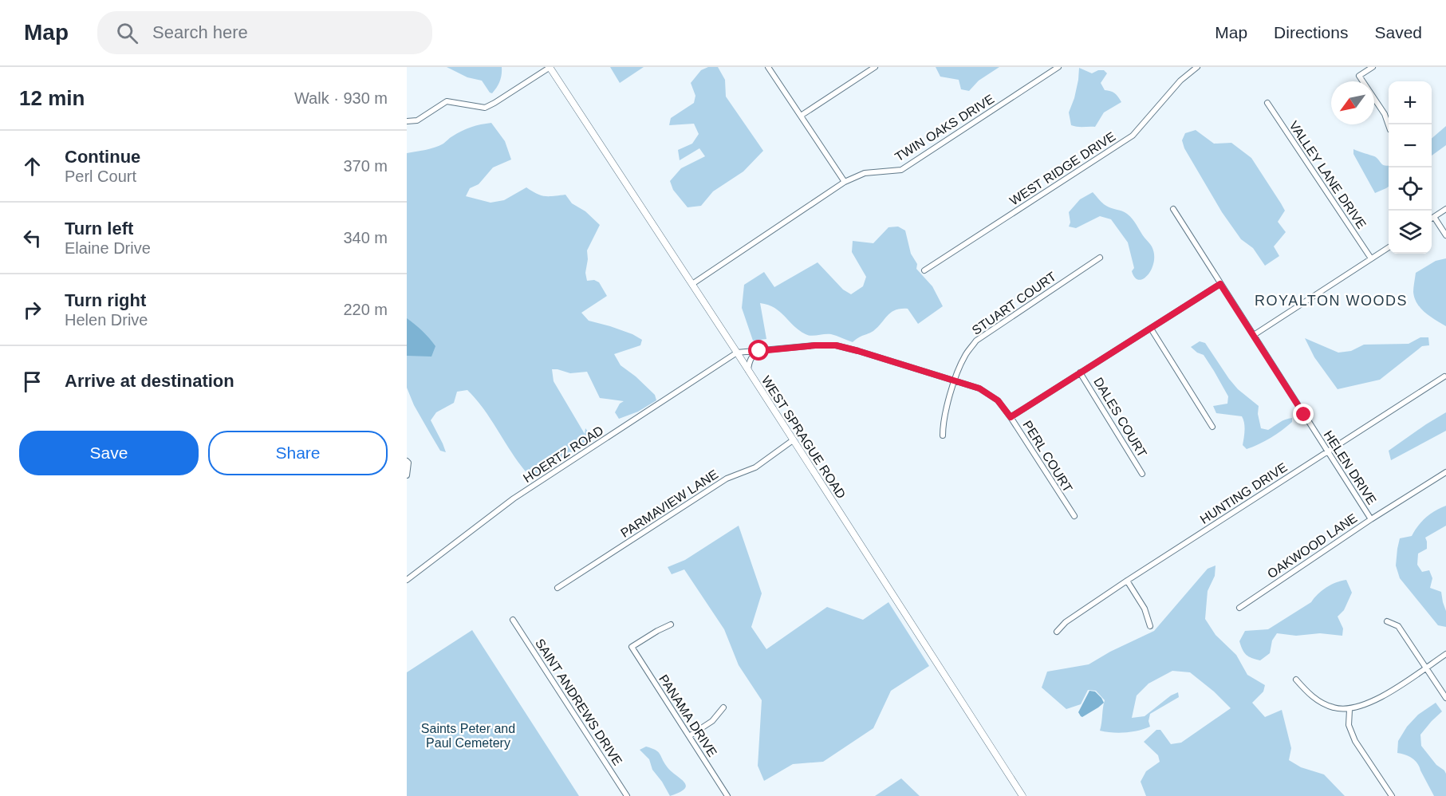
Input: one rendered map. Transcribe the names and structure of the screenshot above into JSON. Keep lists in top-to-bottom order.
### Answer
{
  "streets": {
    "street": [
      "TWIN OAKS DRIVE",
      "WEST RIDGE DRIVE",
      "VALLEY LANE DRIVE",
      "STUART COURT",
      "DALES COURT",
      "WEST SPRAGUE ROAD",
      "HOERTZ ROAD",
      "PERL COURT",
      "HELEN DRIVE",
      "HUNTING DRIVE",
      "PARMAVIEW LANE",
      "OAKWOOD LANE",
      "SAINT ANDREWS DRIVE",
      "PANAMA DRIVE"
    ]
  },
  "crossings": [
    ["TWIN OAKS DRIVE", "WEST SPRAGUE ROAD"],
    ["STUART COURT", "PERL COURT"],
    ["WEST SPRAGUE ROAD", "HOERTZ ROAD"],
    ["WEST SPRAGUE ROAD", "PERL COURT"],
    ["WEST SPRAGUE ROAD", "PARMAVIEW LANE"],
    ["HOERTZ ROAD", "PERL COURT"],
    ["HELEN DRIVE", "HUNTING DRIVE"],
    ["HELEN DRIVE", "OAKWOOD LANE"]
  ],
  "districts": ["ROYALTON WOODS"],
  "parks": ["Saints Peter and Paul Cemetery"],
  "north": "bottom left",
  "page": {
    "header": "Map",
    "search": "Search here",
    "nav": ["Map", "Directions", "Saved"],
    "heading": ["12 min", "Walk · 930 m"],
    "map_buttons": ["+", "−"],
    "list": [
      ["Continue", "Perl Court", "370 m"],
      ["Turn left", "Elaine Drive", "340 m"],
      ["Turn right", "Helen Drive", "220 m"],
      "Arrive at destination"
    ],
    "buttons": ["Save", "Share"]
  }
}
